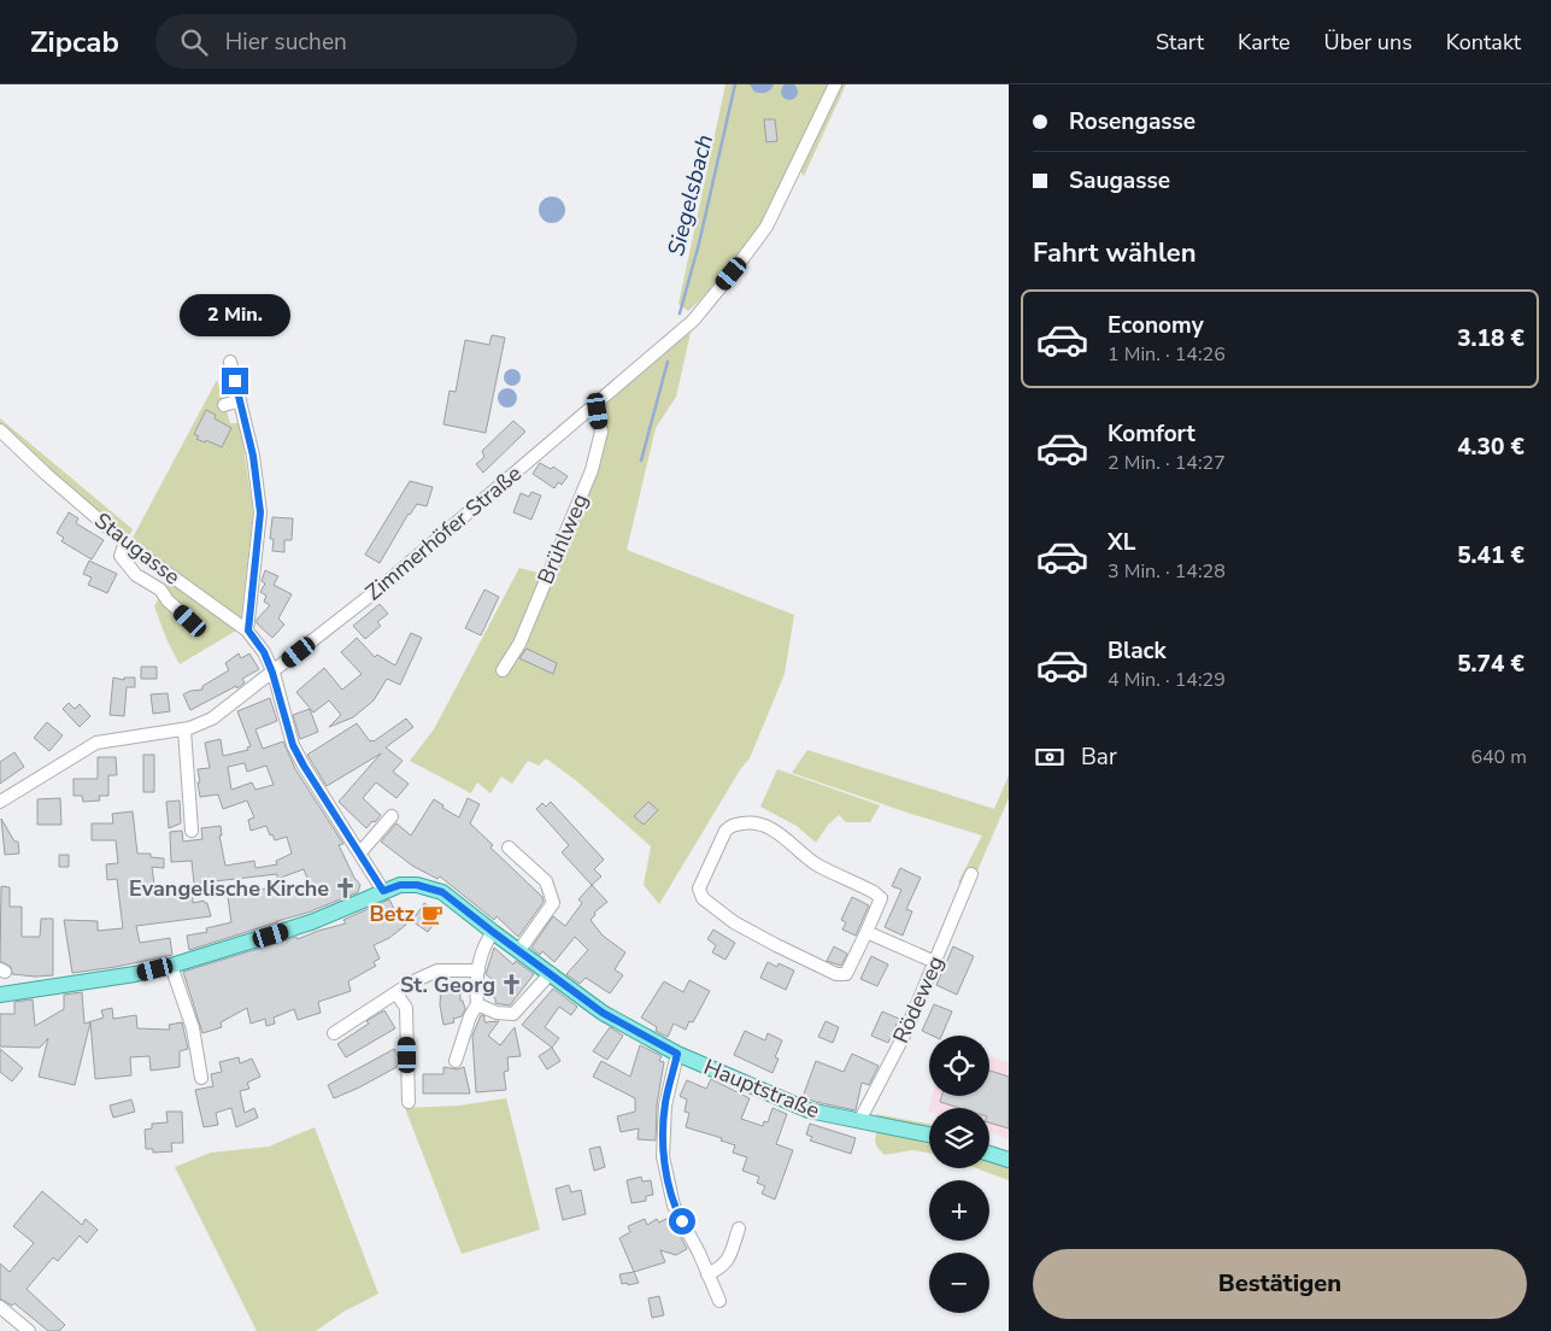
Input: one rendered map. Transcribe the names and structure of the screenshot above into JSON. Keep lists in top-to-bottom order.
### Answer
{
  "streets": {
    "main road": ["Hauptstraße"],
    "street": [
      "Zimmerhöfer Straße",
      "Brühlweg",
      "Staugasse",
      "Rödeweg"
    ]
  },
  "crossings": [
    ["Zimmerhöfer Straße", "Brühlweg"],
    ["Zimmerhöfer Straße", "Staugasse"],
    ["Staugasse", "Hauptstraße"],
    ["Rödeweg", "Hauptstraße"]
  ],
  "water": ["Siegelsbach"],
  "places": {
    "church": ["Evangelische Kirche", "St. Georg"],
    "cafe": ["Betz"]
  },
  "page": {
    "header": "Zipcab",
    "search": "Hier suchen",
    "nav": [
      "Start",
      "Karte",
      "Über uns",
      "Kontakt"
    ],
    "banner": ["Rosengasse", "Saugasse"],
    "heading": "Fahrt wählen",
    "list": [
      {
        "name": "Economy",
        "note": "1 Min. · 14:26",
        "value": "3.18 €"
      },
      {
        "name": "Komfort",
        "note": "2 Min. · 14:27",
        "value": "4.30 €"
      },
      {
        "name": "XL",
        "note": "3 Min. · 14:28",
        "value": "5.41 €"
      },
      {
        "name": "Black",
        "note": "4 Min. · 14:29",
        "value": "5.74 €"
      }
    ],
    "bubble": "2 Min.",
    "pay": ["Bar", "640 m"],
    "map_buttons": ["+", "−"],
    "buttons": "Bestätigen"
  }
}
